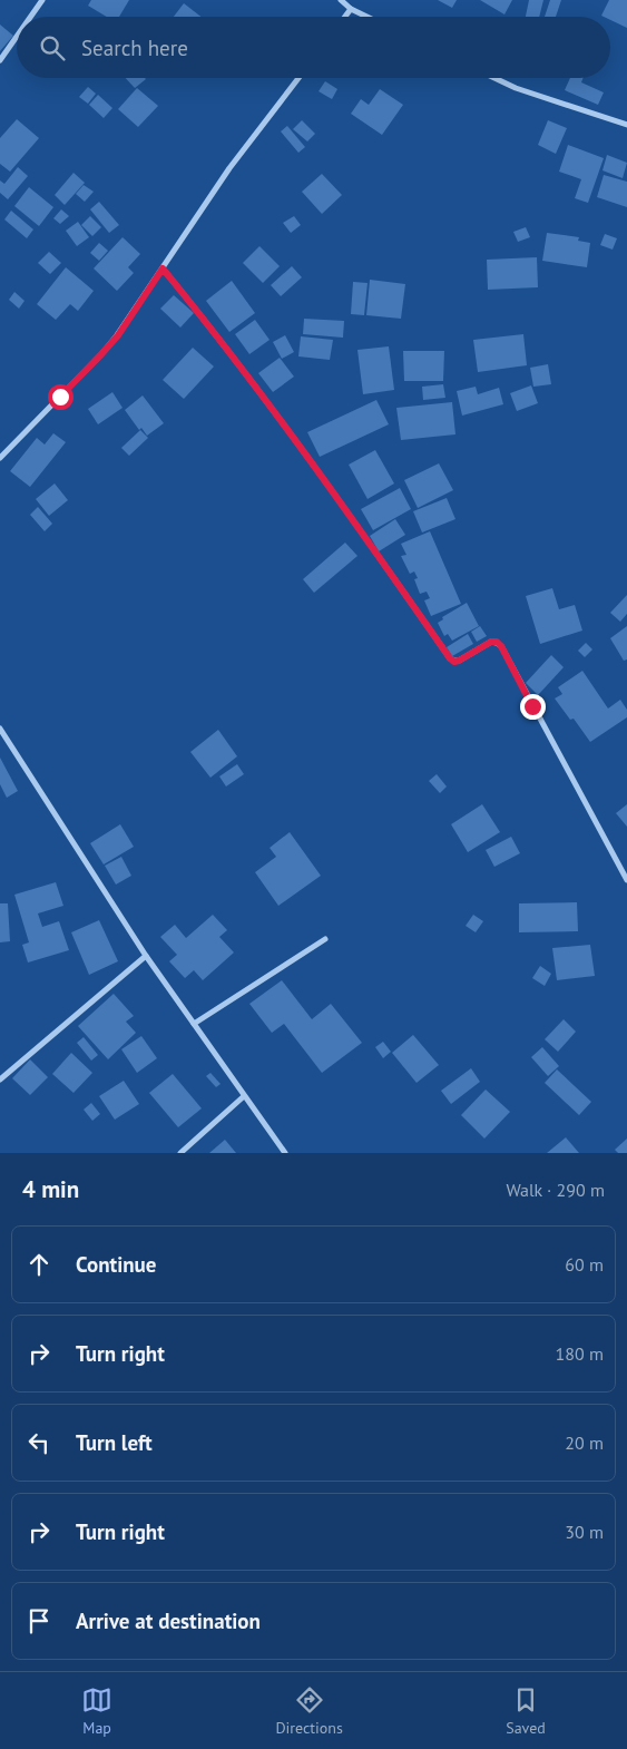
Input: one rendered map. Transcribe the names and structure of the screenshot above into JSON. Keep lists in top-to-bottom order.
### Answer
{
  "page": {
    "search": "Search here",
    "heading": ["4 min", "Walk · 290 m"],
    "list": [
      ["Continue", "60 m"],
      ["Turn right", "180 m"],
      ["Turn left", "20 m"],
      ["Turn right", "30 m"],
      "Arrive at destination"
    ],
    "nav": ["Map", "Directions", "Saved"]
  }
}
